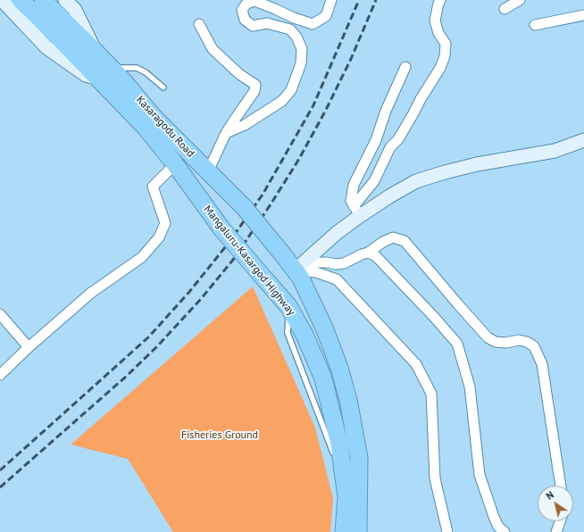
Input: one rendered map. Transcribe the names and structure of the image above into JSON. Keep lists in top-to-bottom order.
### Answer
{
  "streets": {
    "highway": ["Kasaragodu Road", "Mangaluru-Kasargod Highway"]
  },
  "crossings": [
    ["Kasaragodu Road", "Mangaluru-Kasargod Highway"]
  ],
  "parks": ["Fisheries Ground"],
  "north": "top left"
}
